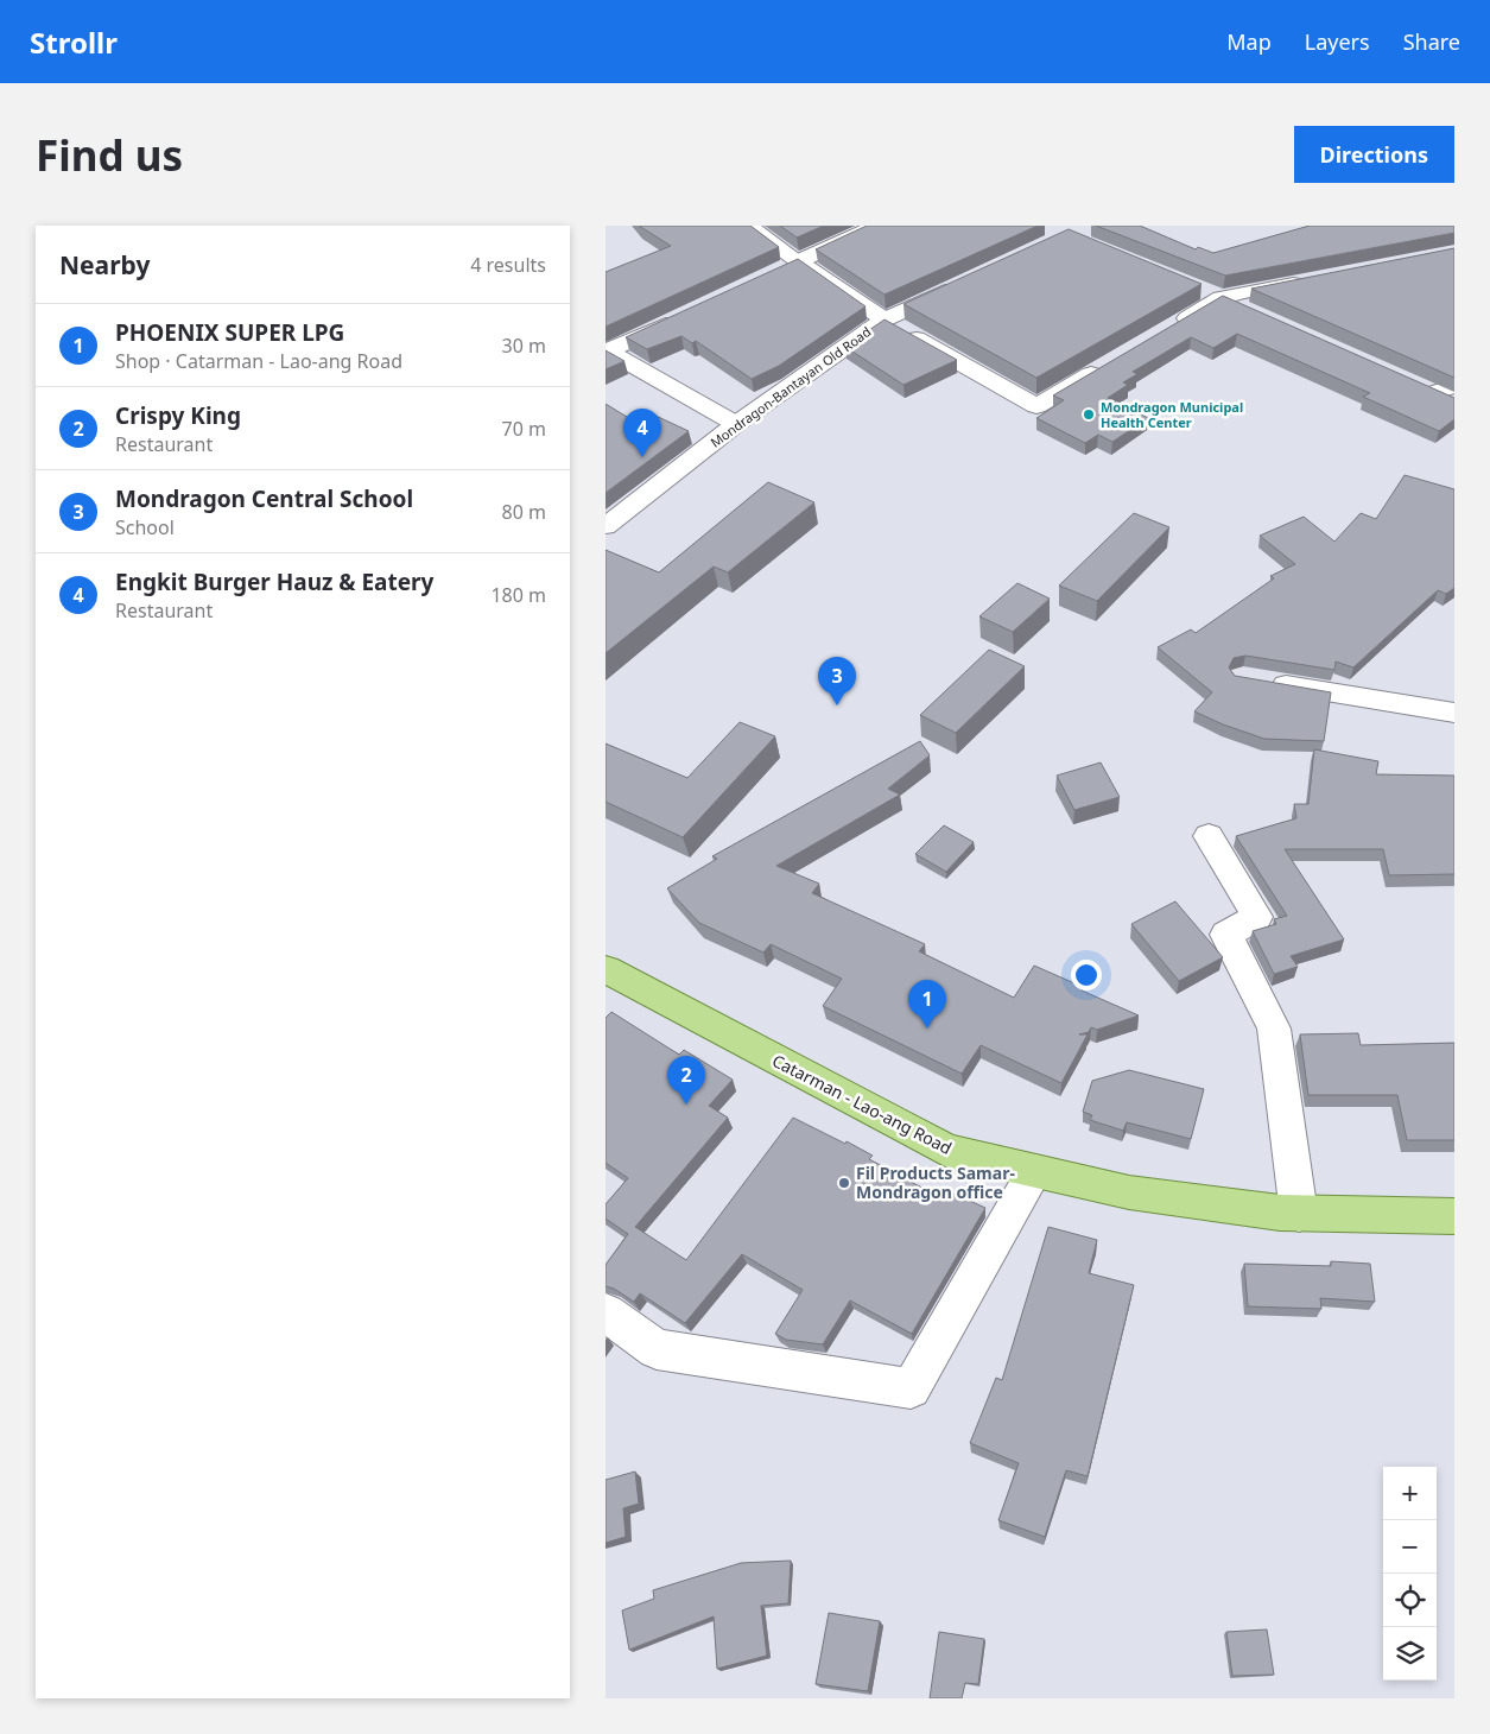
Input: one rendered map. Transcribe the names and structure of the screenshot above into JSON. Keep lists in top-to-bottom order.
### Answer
{
  "streets": {
    "main road": ["Catarman - Lao-ang Road"],
    "street": ["Mondragon-Bantayan Old Road"]
  },
  "places": ["Mondragon Municipal Health Center", "Fil Products Samar- Mondragon office"],
  "page": {
    "header": "Strollr",
    "nav": ["Map", "Layers", "Share"],
    "buttons": "Directions",
    "title": "Find us",
    "heading": ["Nearby", "4 results"],
    "list": [
      {
        "mark": "1",
        "name": "PHOENIX SUPER LPG",
        "note": "Shop · Catarman - Lao-ang Road",
        "value": "30 m"
      },
      {
        "mark": "2",
        "name": "Crispy King",
        "note": "Restaurant",
        "value": "70 m"
      },
      {
        "mark": "3",
        "name": "Mondragon Central School",
        "note": "School",
        "value": "80 m"
      },
      {
        "mark": "4",
        "name": "Engkit Burger Hauz & Eatery",
        "note": "Restaurant",
        "value": "180 m"
      }
    ],
    "pins": [
      "4",
      "3",
      "1",
      "2"
    ],
    "map_buttons": ["+", "−"]
  }
}
